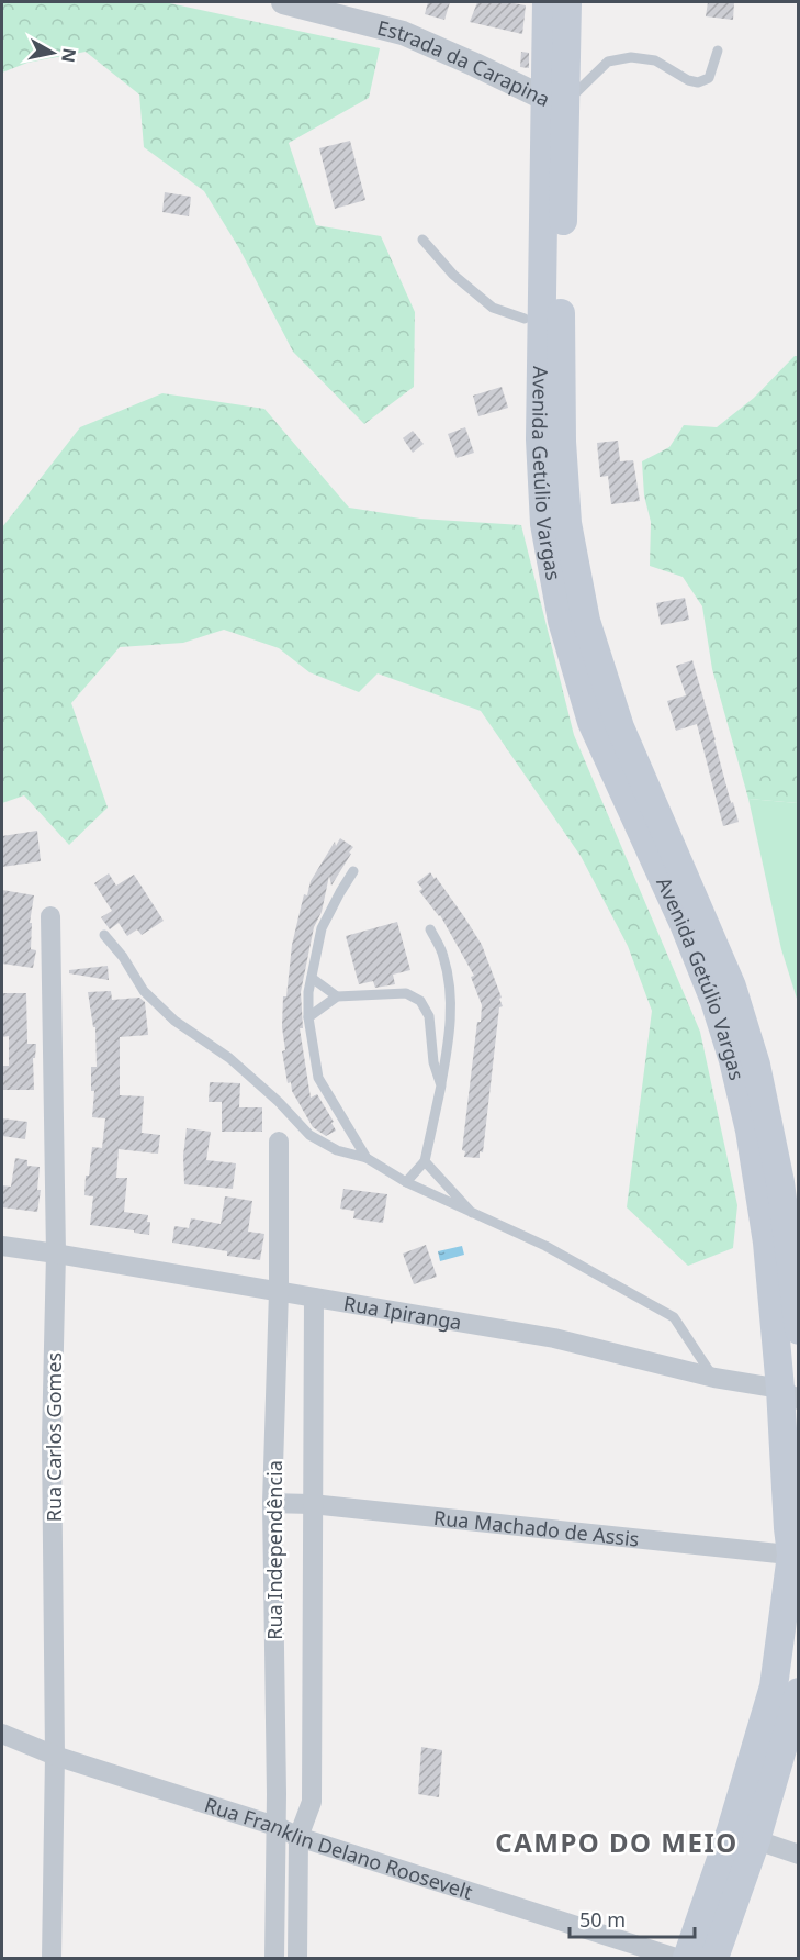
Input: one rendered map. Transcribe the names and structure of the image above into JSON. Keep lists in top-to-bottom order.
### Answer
{
  "streets": {
    "main road": ["Avenida Getúlio Vargas"],
    "street": [
      "Estrada da Carapina",
      "Rua Ipiranga",
      "Rua Carlos Gomes",
      "Rua Machado de Assis",
      "Rua Independência",
      "Rua Franklin Delano Roosevelt"
    ]
  },
  "crossings": [
    ["Estrada da Carapina", "Avenida Getúlio Vargas"],
    ["Avenida Getúlio Vargas", "Rua Ipiranga"],
    ["Avenida Getúlio Vargas", "Rua Machado de Assis"],
    ["Rua Ipiranga", "Rua Carlos Gomes"],
    ["Rua Ipiranga", "Rua Independência"],
    ["Rua Carlos Gomes", "Rua Franklin Delano Roosevelt"],
    ["Rua Machado de Assis", "Rua Independência"],
    ["Rua Independência", "Rua Franklin Delano Roosevelt"]
  ],
  "districts": ["CAMPO DO MEIO"],
  "scale_bar": "50 m",
  "north": "right"
}
